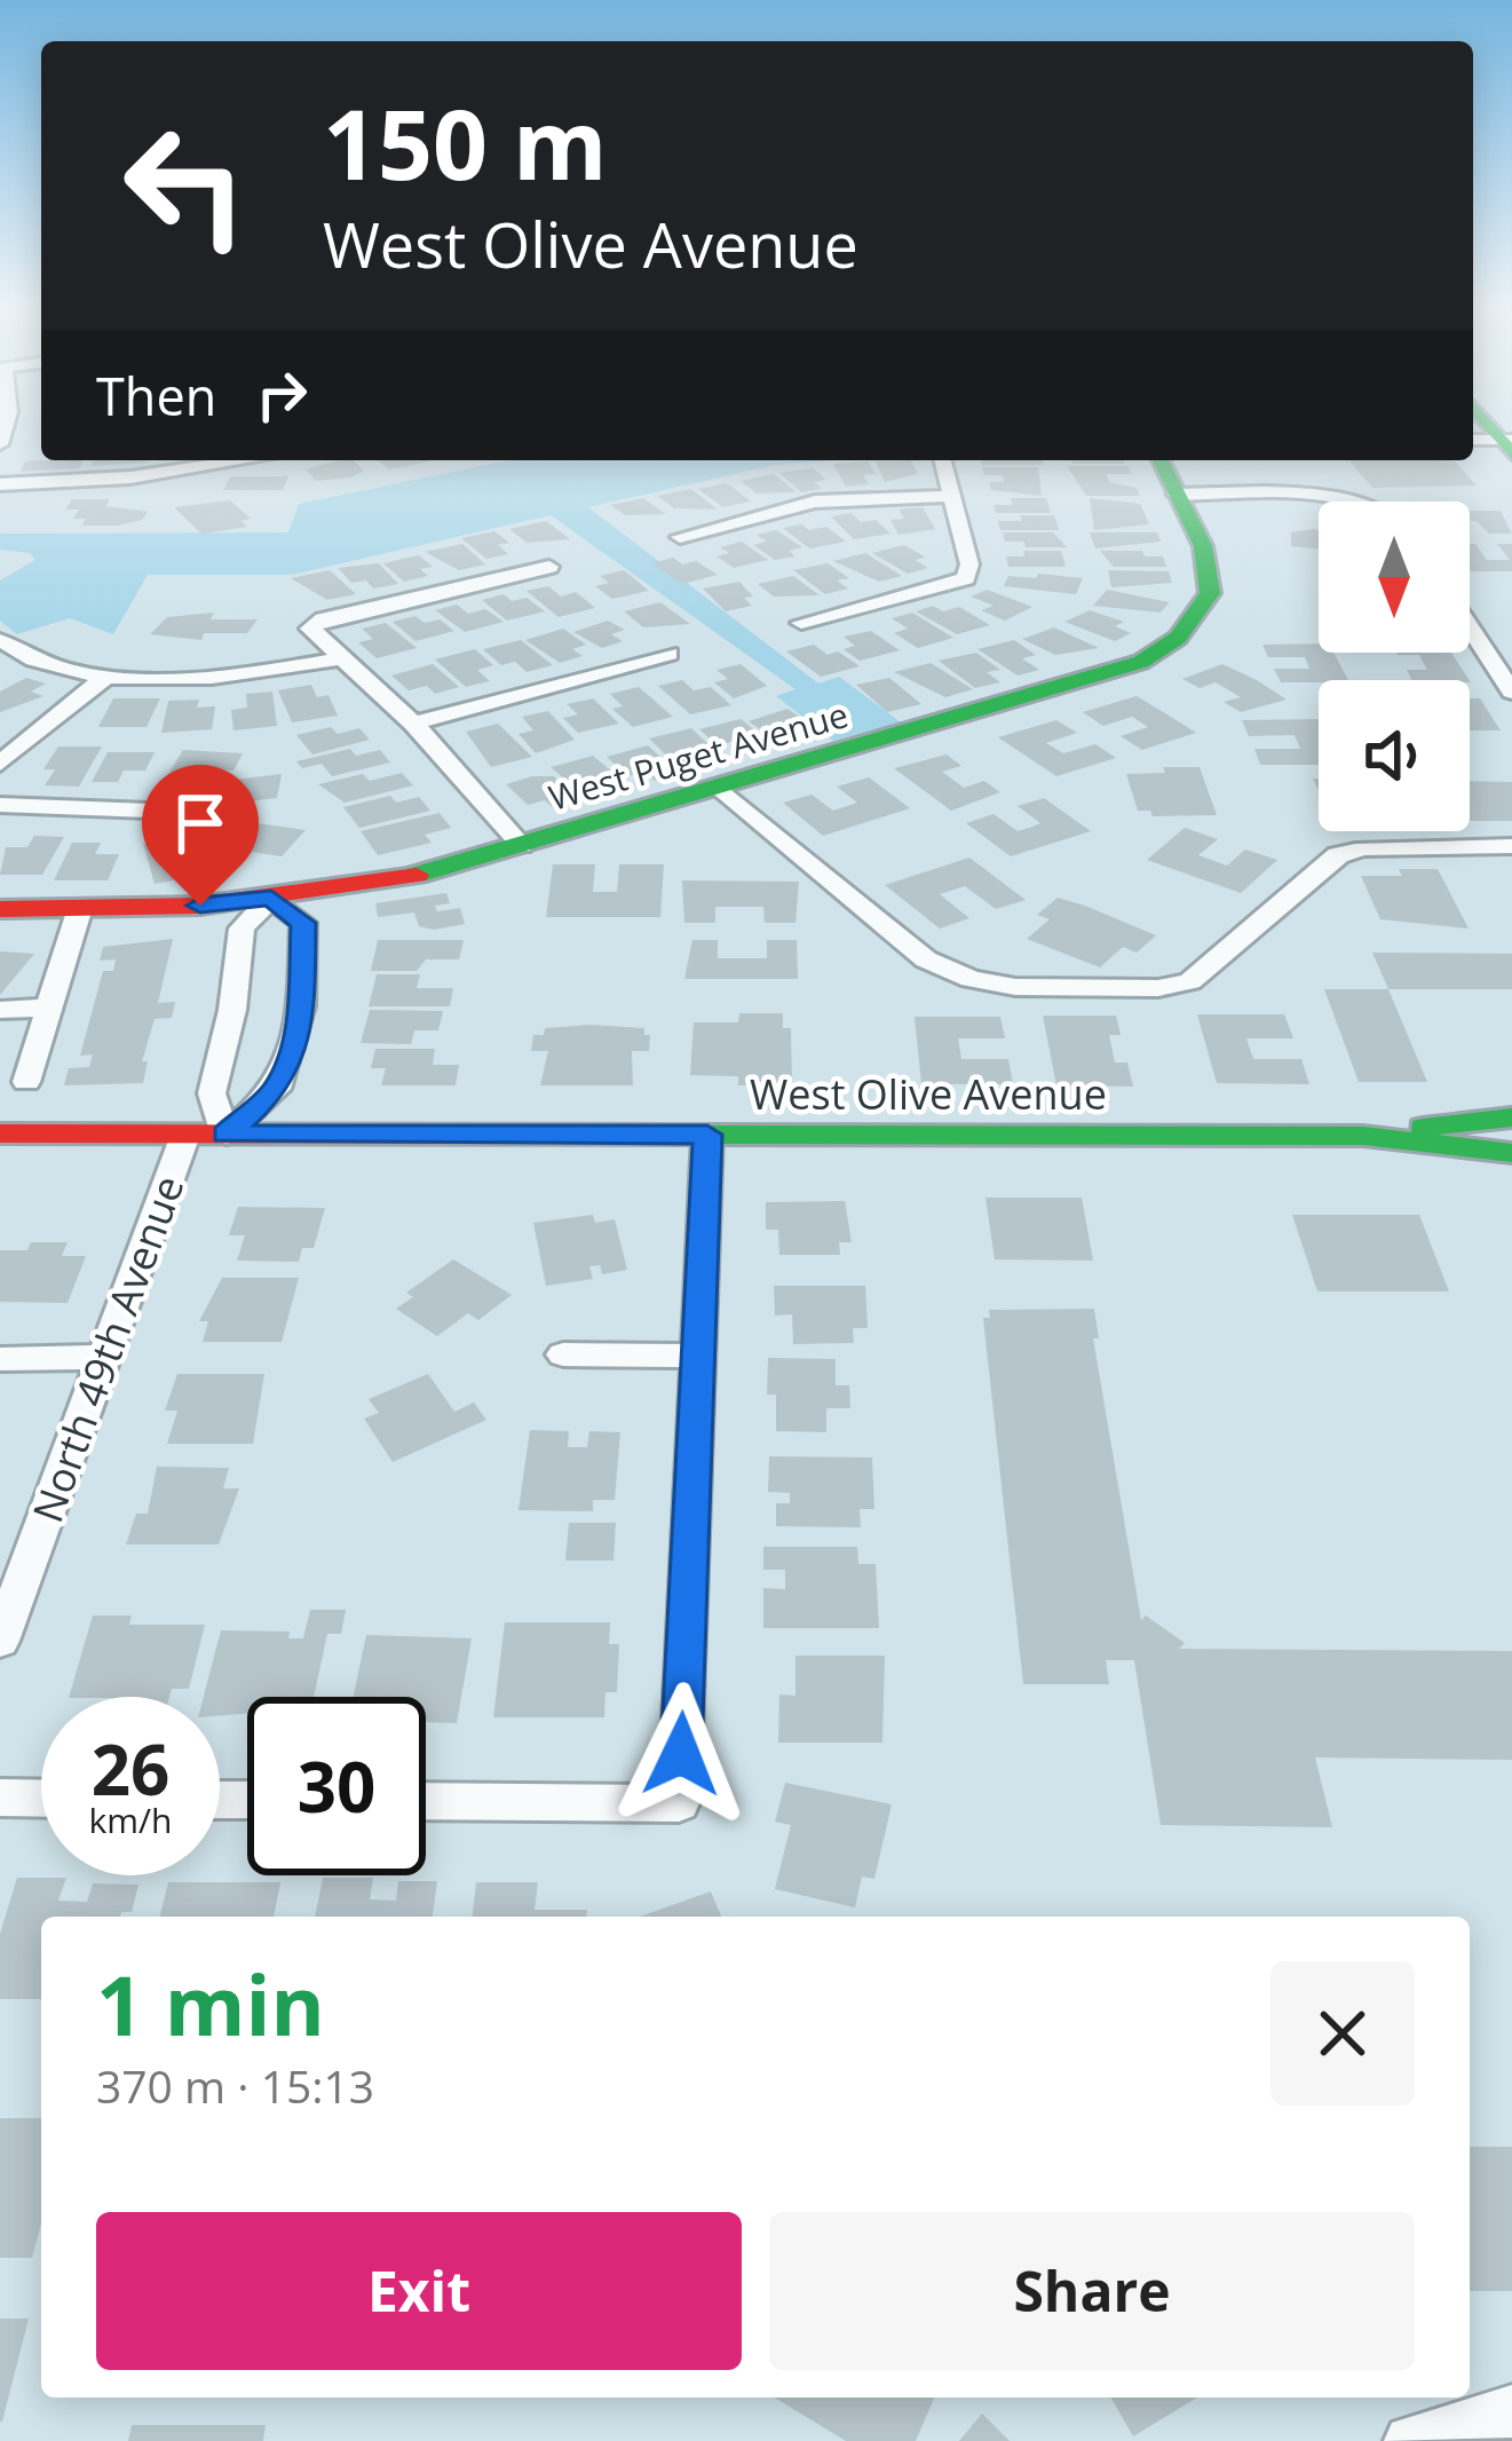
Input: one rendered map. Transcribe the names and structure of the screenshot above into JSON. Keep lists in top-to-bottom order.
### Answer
{
  "streets": {
    "street": ["West Puget Avenue", "West Olive Avenue", "North 49th Avenue"]
  },
  "crossings": [
    ["West Puget Avenue", "North 49th Avenue"],
    ["West Olive Avenue", "North 49th Avenue"]
  ],
  "north": "bottom",
  "page": {
    "turn": ["150 m", "West Olive Avenue"],
    "then": "Then",
    "speed": "26 km/h",
    "limit": "30",
    "heading": ["1 min", "370 m · 15:13"],
    "buttons": ["Exit", "Share"]
  }
}
